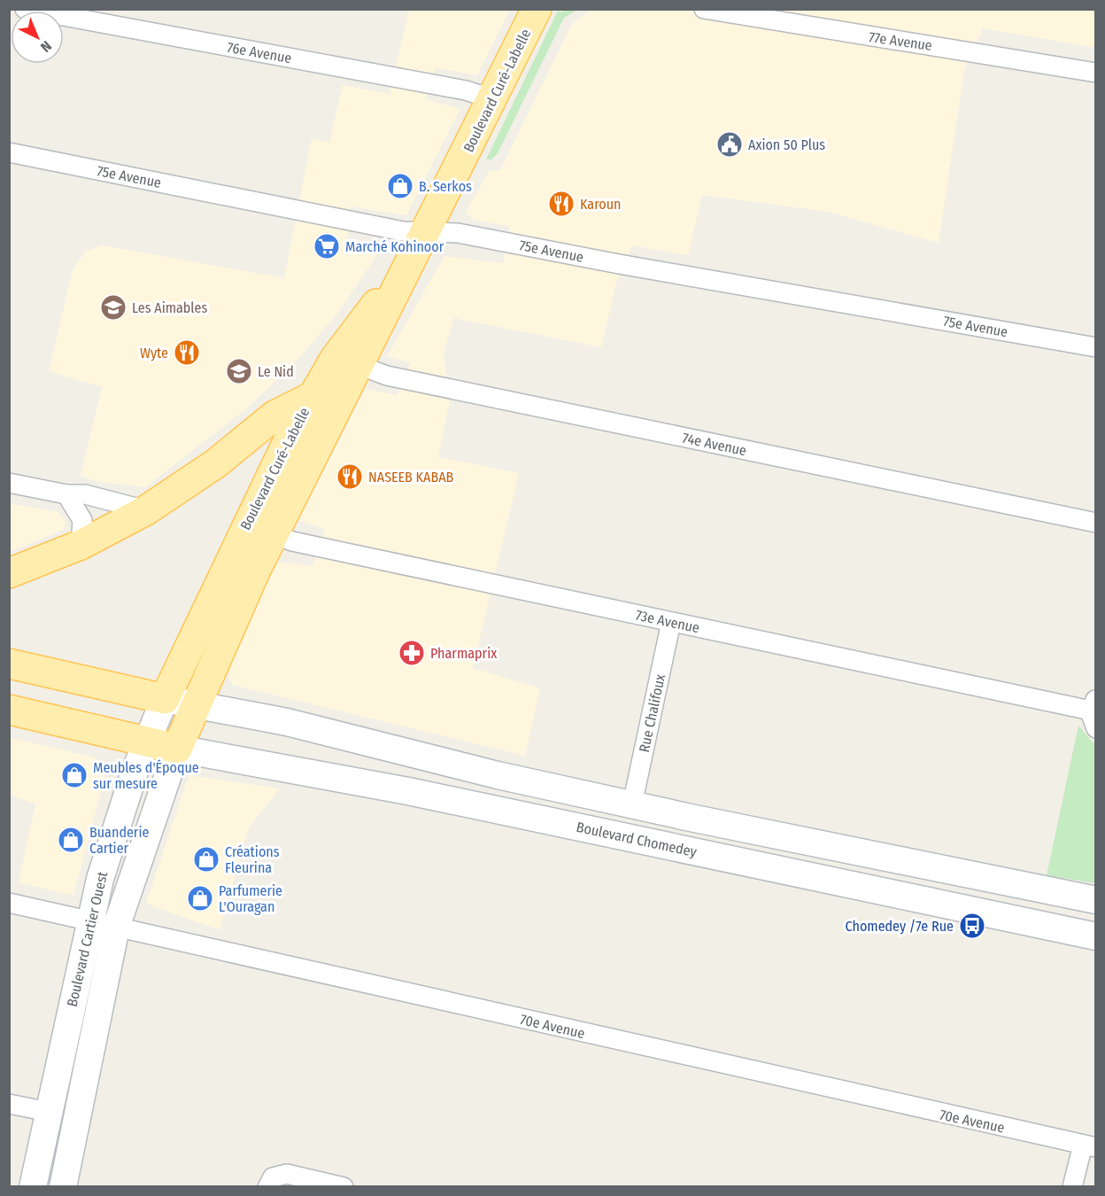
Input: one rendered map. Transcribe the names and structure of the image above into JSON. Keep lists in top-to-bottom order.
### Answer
{
  "streets": {
    "main road": ["Boulevard Curé-Labelle"],
    "street": [
      "77e Avenue",
      "76e Avenue",
      "75e Avenue",
      "74e Avenue",
      "73e Avenue",
      "Rue Chalifoux",
      "Boulevard Chomedey",
      "Boulevard Cartier Ouest",
      "70e Avenue"
    ]
  },
  "crossings": [
    ["76e Avenue", "Boulevard Curé-Labelle"],
    ["Boulevard Curé-Labelle", "75e Avenue"],
    ["Boulevard Curé-Labelle", "74e Avenue"],
    ["Boulevard Curé-Labelle", "73e Avenue"],
    ["Boulevard Curé-Labelle", "Boulevard Chomedey"],
    ["Boulevard Curé-Labelle", "Boulevard Cartier Ouest"],
    ["73e Avenue", "Rue Chalifoux"],
    ["Boulevard Chomedey", "Boulevard Cartier Ouest"],
    ["Boulevard Cartier Ouest", "70e Avenue"]
  ],
  "places": {
    "public building": ["Axion 50 Plus"],
    "shop": [
      "B. Serkos",
      "Meubles d'Époque sur mesure",
      "Buanderie Cartier",
      "Créations Fleurina",
      "Parfumerie L'Ouragan"
    ],
    "restaurant": ["Karoun", "Wyte", "NASEEB KABAB"],
    "supermarket": ["Marché Kohinoor"],
    "school or university": ["Les Aimables", "Le Nid"],
    "pharmacy": ["Pharmaprix"],
    "bus stop": ["Chomedey /7e Rue"]
  },
  "north": "bottom right"
}
